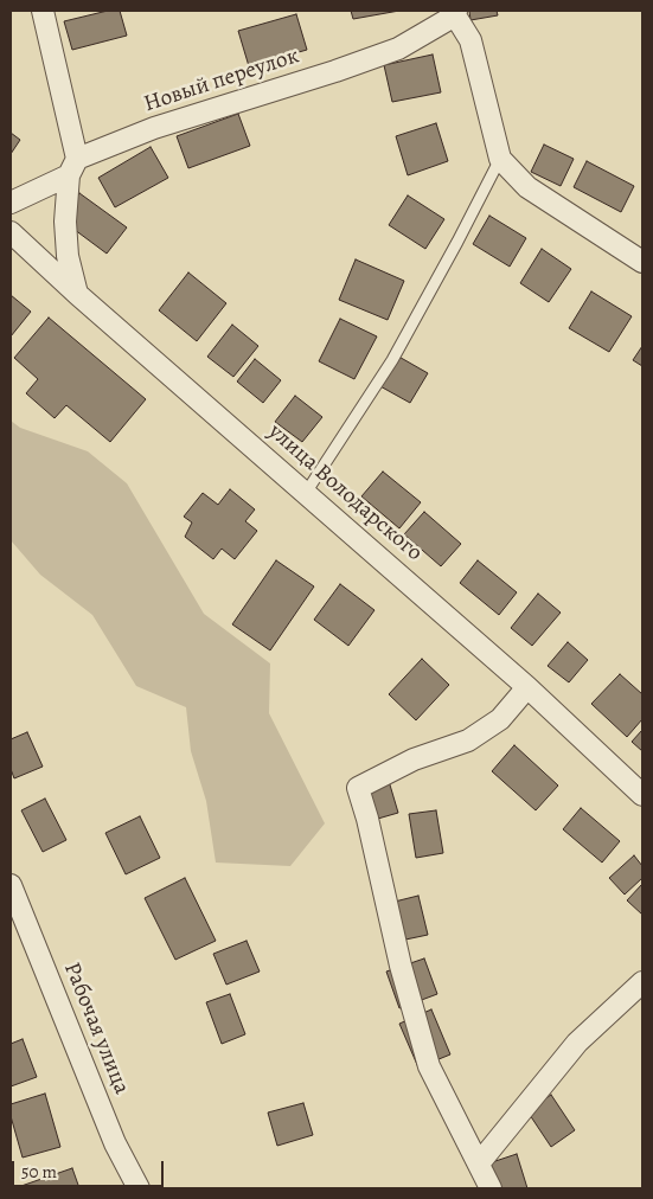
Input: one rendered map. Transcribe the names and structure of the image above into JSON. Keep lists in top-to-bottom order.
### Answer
{
  "streets": {
    "street": ["Новый переулок", "улица Володарского", "Рабочая улица"]
  },
  "scale_bar": "50 m"
}
